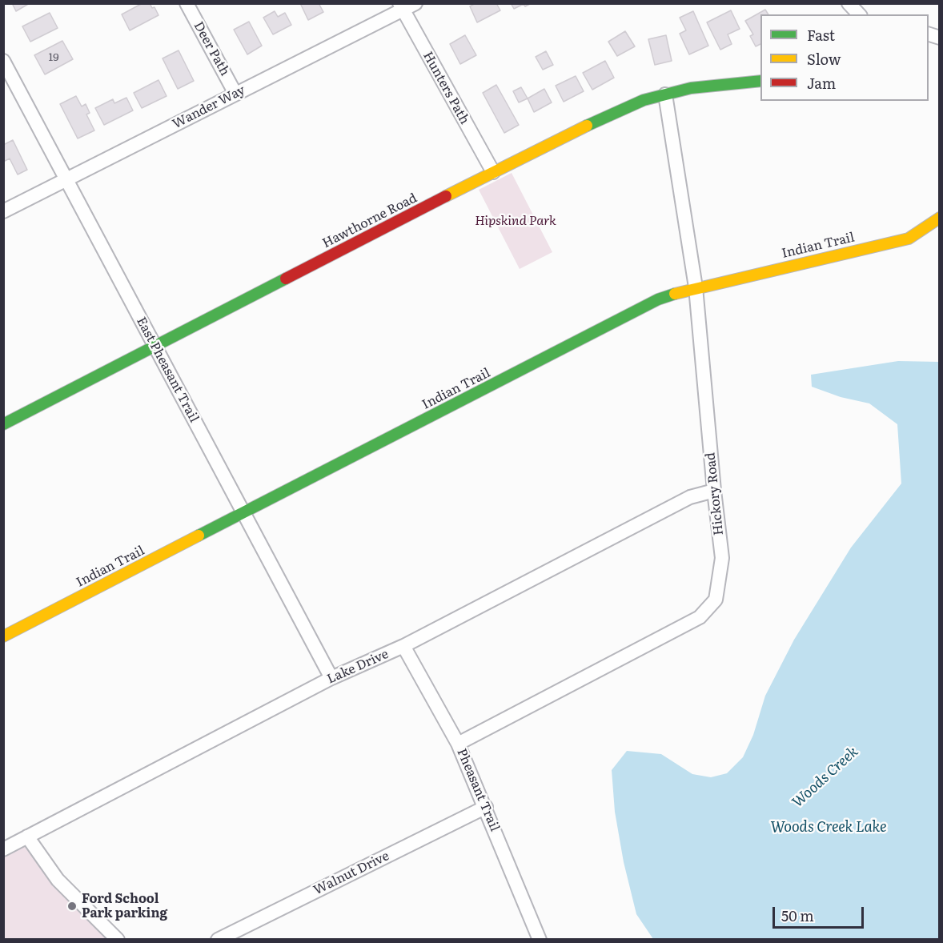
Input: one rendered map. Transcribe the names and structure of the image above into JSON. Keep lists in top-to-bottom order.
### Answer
{
  "streets": {
    "street": [
      "Deer Path",
      "Hunters Path",
      "Wander Way",
      "Hawthorne Road",
      "Indian Trail",
      "East Pheasant Trail",
      "Hickory Road",
      "Lake Drive",
      "Pheasant Trail",
      "Walnut Drive"
    ]
  },
  "crossings": [
    ["Deer Path", "Wander Way"],
    ["Hunters Path", "Wander Way"],
    ["Hunters Path", "Hawthorne Road"],
    ["Wander Way", "East Pheasant Trail"],
    ["Hawthorne Road", "East Pheasant Trail"],
    ["Hawthorne Road", "Hickory Road"],
    ["Indian Trail", "East Pheasant Trail"],
    ["Indian Trail", "Hickory Road"],
    ["East Pheasant Trail", "Lake Drive"],
    ["Hickory Road", "Lake Drive"],
    ["Hickory Road", "Pheasant Trail"],
    ["Lake Drive", "Pheasant Trail"],
    ["Pheasant Trail", "Walnut Drive"]
  ],
  "water": ["Woods Creek", "Woods Creek Lake"],
  "parks": ["Hipskind Park"],
  "places": ["Ford School Park parking"],
  "house_numbers": ["19"],
  "legend": ["Fast", "Slow", "Jam"],
  "scale_bar": "50 m"
}
